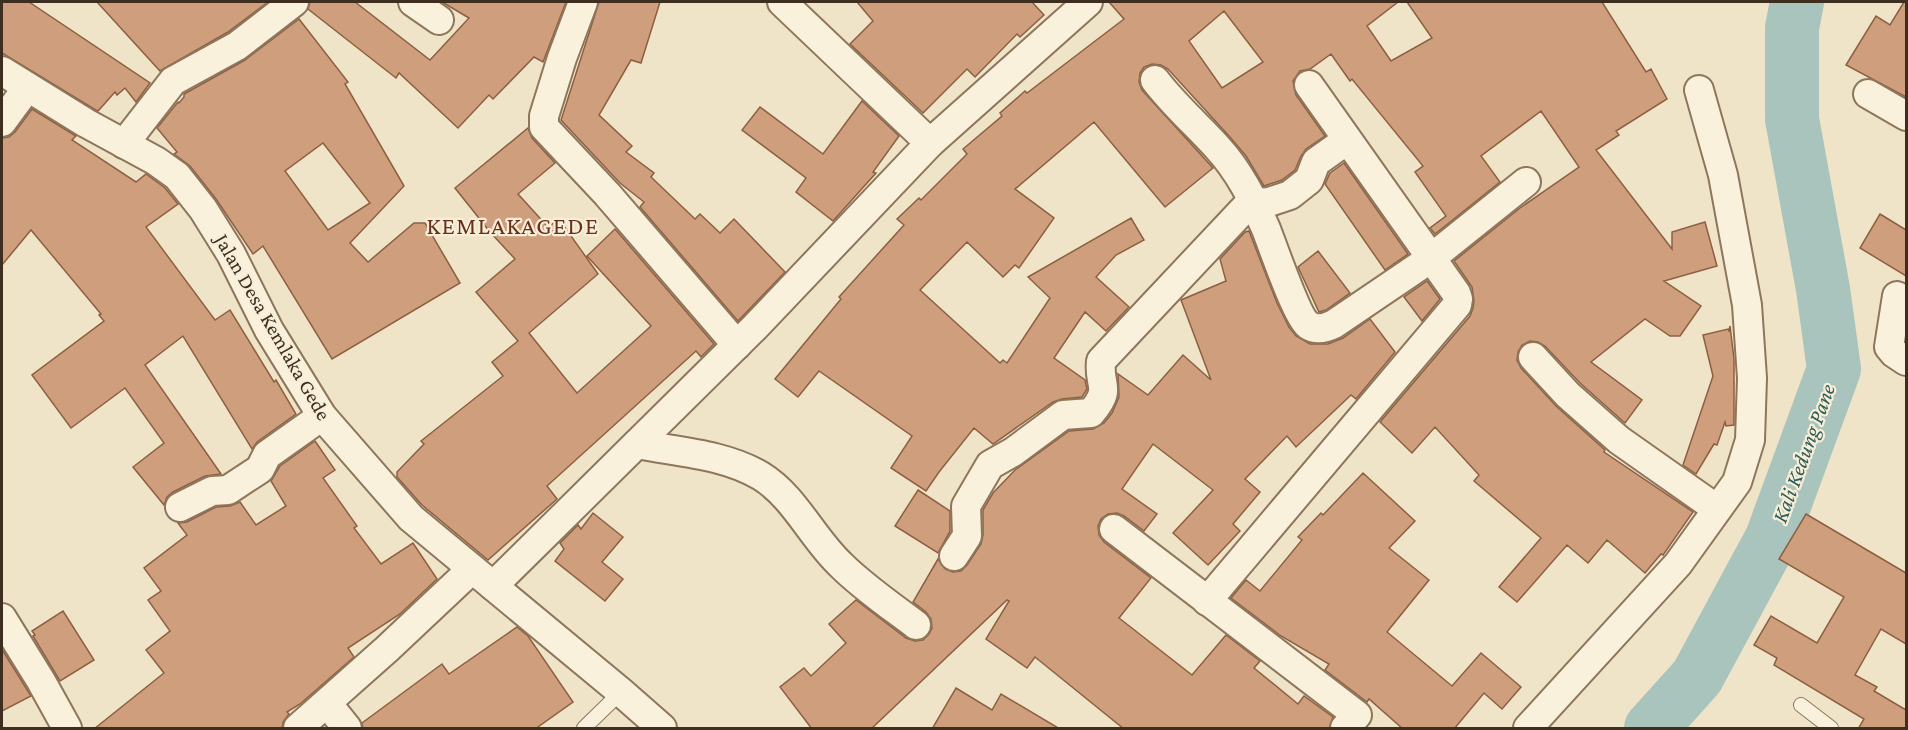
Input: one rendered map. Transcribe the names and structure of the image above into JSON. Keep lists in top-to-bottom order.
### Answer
{
  "streets": {
    "street": ["Jalan Desa Kemlaka Gede"]
  },
  "districts": ["KEMLAKAGEDE"],
  "water": ["Kali Kedung Pane"]
}
